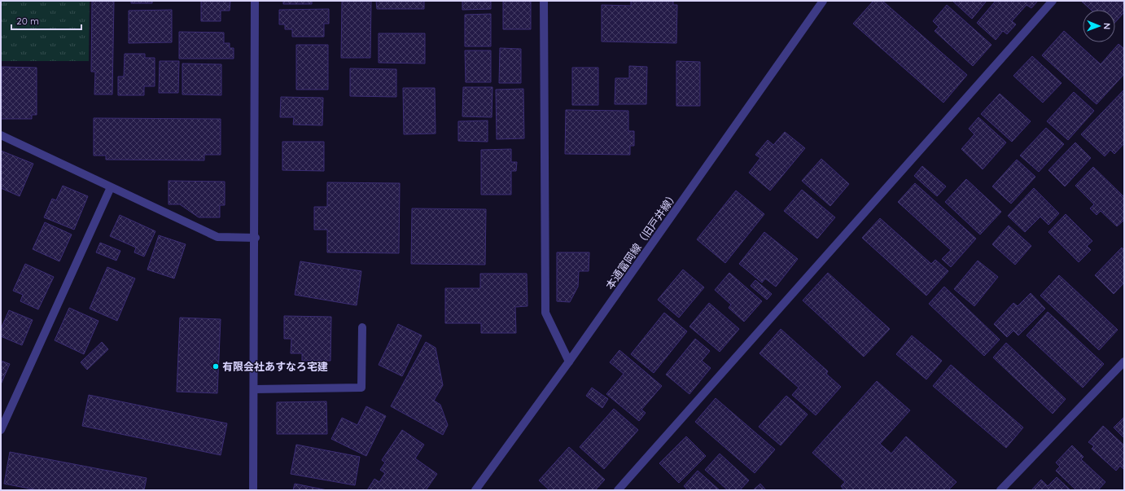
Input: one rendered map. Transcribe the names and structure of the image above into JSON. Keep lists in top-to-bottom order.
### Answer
{
  "streets": {
    "street": ["本通富岡線（旧戸井線）"]
  },
  "places": ["有限会社あすなろ宅建"],
  "scale_bar": "20 m",
  "north": "right"
}
